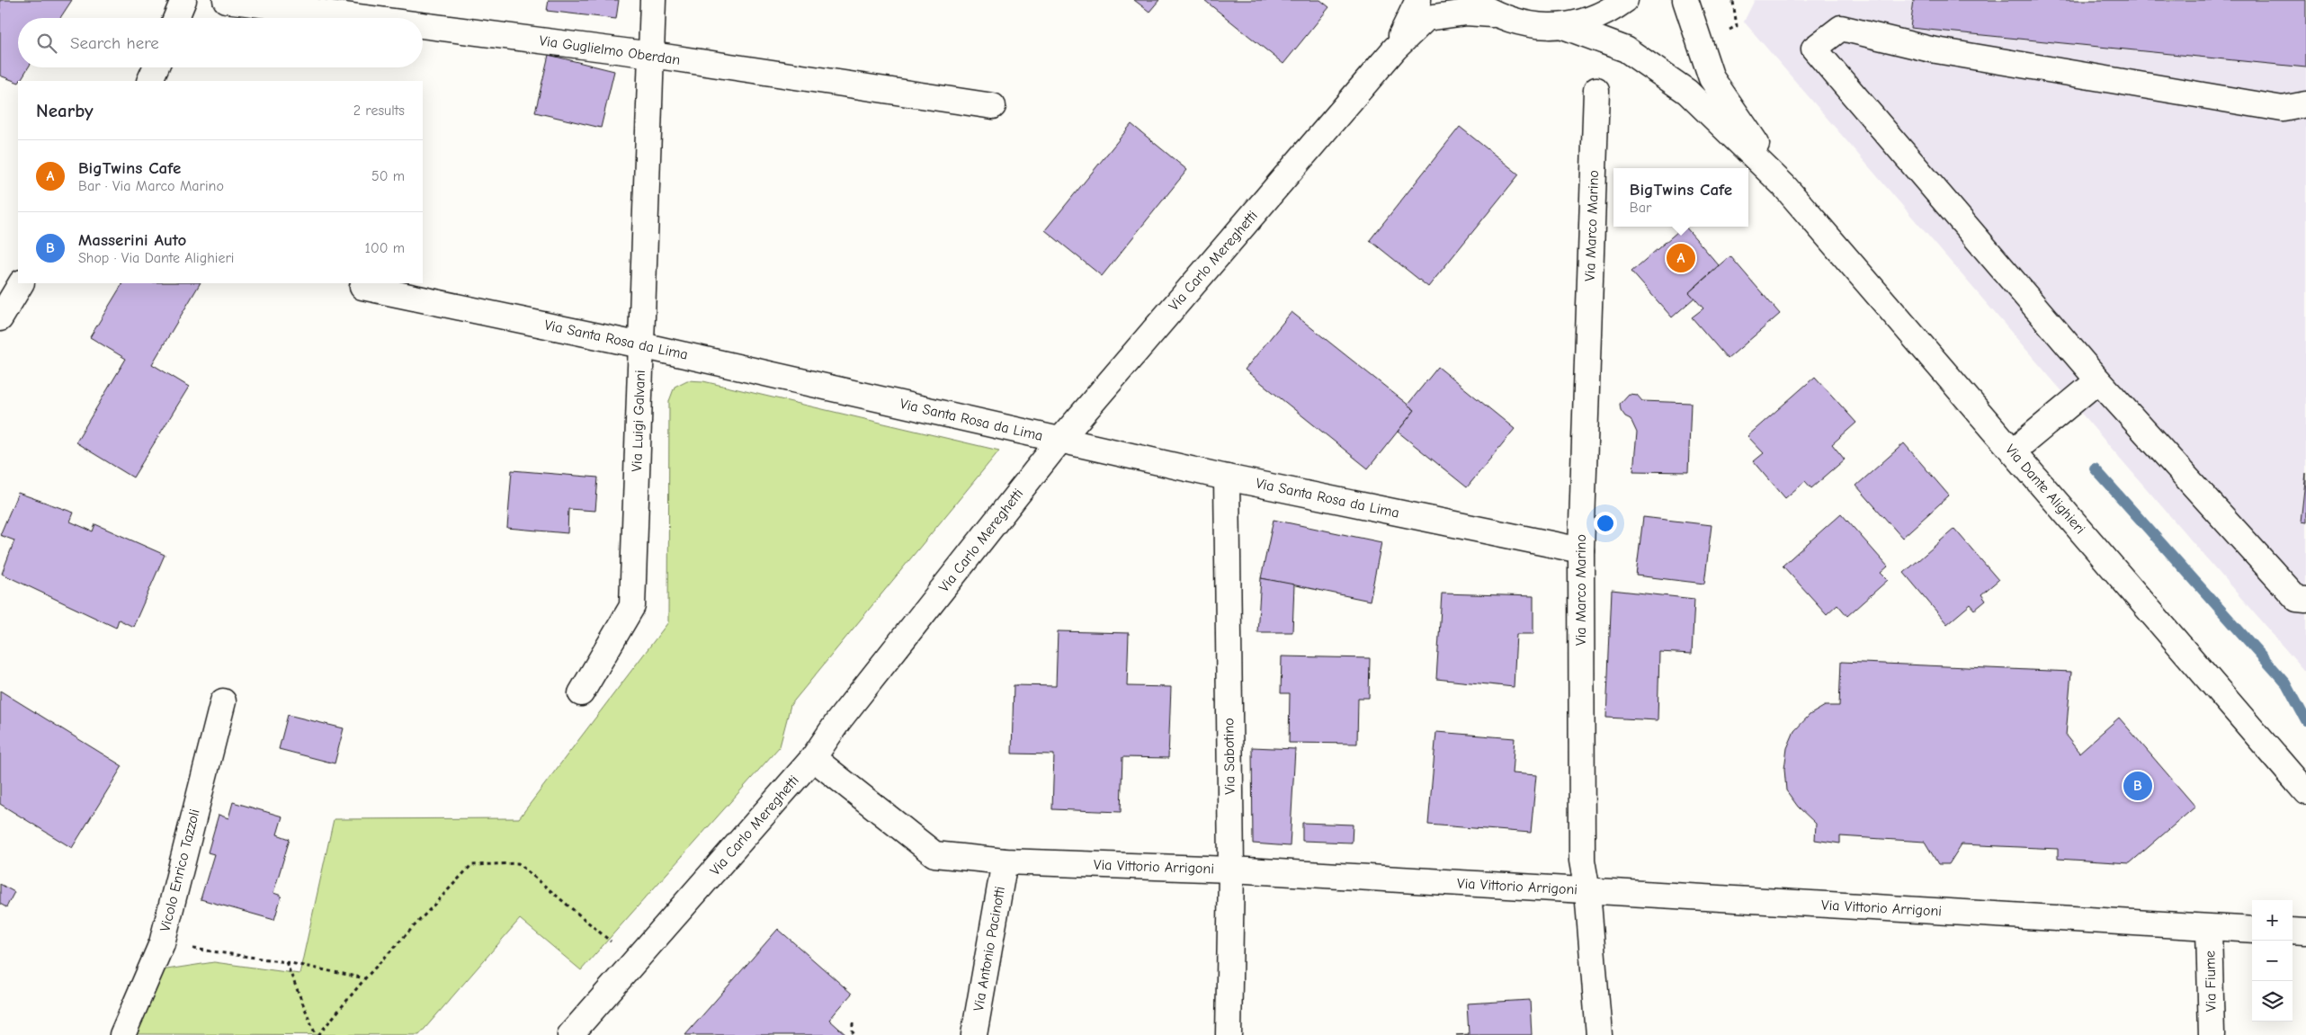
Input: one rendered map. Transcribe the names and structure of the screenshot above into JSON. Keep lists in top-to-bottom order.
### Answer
{
  "streets": {
    "street": [
      "Via Guglielmo Oberdan",
      "Via Marco Marino",
      "Via Carlo Mereghetti",
      "Via Santa Rosa da Lima",
      "Via Luigi Galvani",
      "Via Dante Alighieri",
      "Via Sabotino",
      "Via Vittorio Arrigoni",
      "Vicolo Enrico Tazzoli",
      "Via Antonio Pacinotti",
      "Via Fiume"
    ]
  },
  "crossings": [
    ["Via Guglielmo Oberdan", "Via Luigi Galvani"],
    ["Via Marco Marino", "Via Santa Rosa da Lima"],
    ["Via Marco Marino", "Via Vittorio Arrigoni"],
    ["Via Carlo Mereghetti", "Via Santa Rosa da Lima"],
    ["Via Carlo Mereghetti", "Via Vittorio Arrigoni"],
    ["Via Santa Rosa da Lima", "Via Luigi Galvani"],
    ["Via Santa Rosa da Lima", "Via Sabotino"],
    ["Via Sabotino", "Via Vittorio Arrigoni"],
    ["Via Vittorio Arrigoni", "Via Antonio Pacinotti"],
    ["Via Vittorio Arrigoni", "Via Fiume"]
  ],
  "page": {
    "search": "Search here",
    "heading": ["Nearby", "2 results"],
    "list": [
      {
        "mark": "A",
        "name": "BigTwins Cafe",
        "note": "Bar · Via Marco Marino",
        "value": "50 m"
      },
      {
        "mark": "B",
        "name": "Masserini Auto",
        "note": "Shop · Via Dante Alighieri",
        "value": "100 m"
      }
    ],
    "popup": ["BigTwins Cafe", "Bar"],
    "pins": ["A", "B"],
    "map_buttons": ["+", "−"]
  }
}
